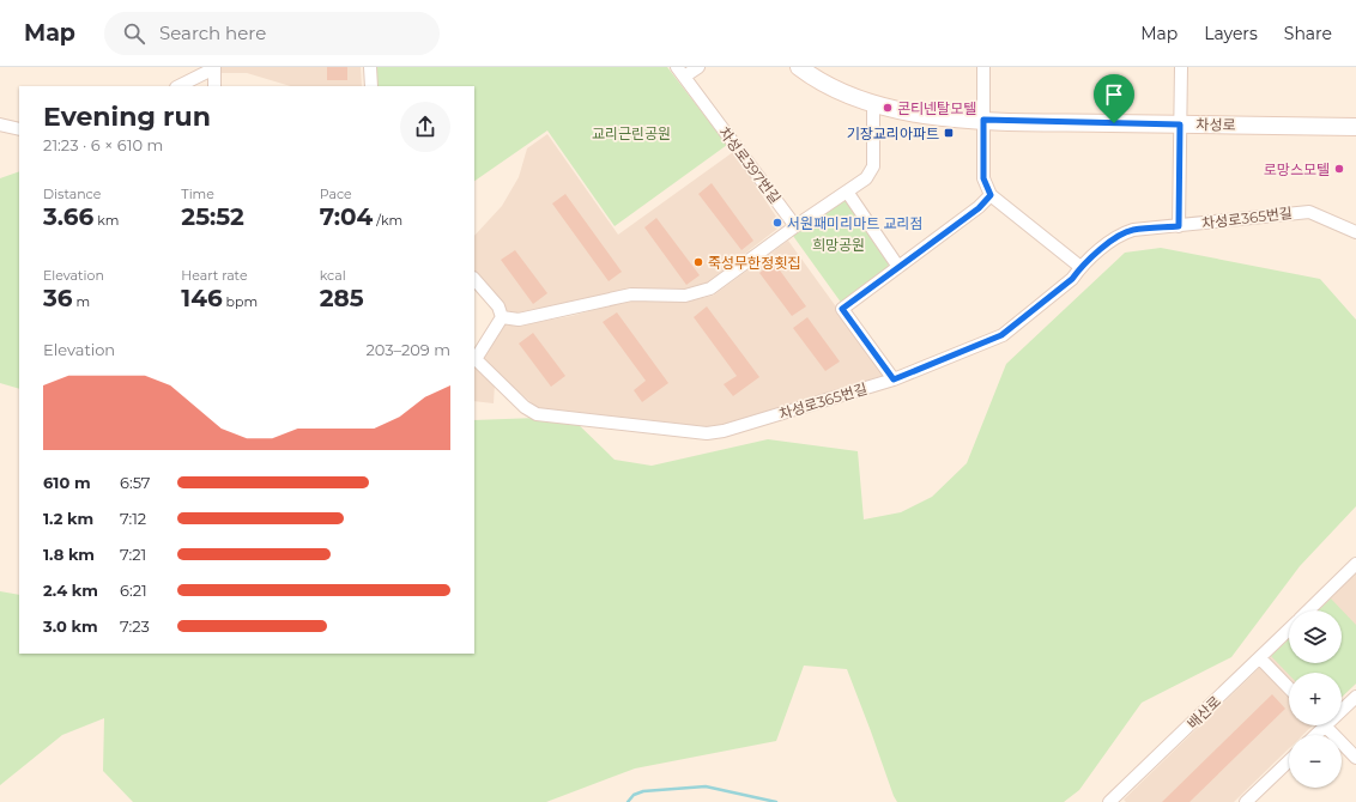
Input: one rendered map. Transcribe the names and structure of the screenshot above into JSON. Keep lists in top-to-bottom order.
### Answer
{
  "streets": {
    "main road": ["차성로"],
    "street": ["차성로397번길", "차성로365번길", "배산로"]
  },
  "parks": ["교리근린공원", "희망공원"],
  "places": {
    "other": [
      "콘티넨탈모텔",
      "로망스모텔",
      "서원패미리마트 교리점",
      "죽성무한정횟집"
    ],
    "transit": ["기장교리아파트"]
  },
  "page": {
    "header": "Map",
    "search": "Search here",
    "nav": ["Map", "Layers", "Share"],
    "heading": ["Evening run", "21:23 · 6 × 610 m"],
    "stats": [
      ["Distance", "3.66 km"],
      ["Time", "25:52"],
      ["Pace", "7:04 /km"],
      ["Elevation", "36 m"],
      ["Heart rate", "146 bpm"],
      ["kcal", "285"]
    ],
    "chart": ["Elevation", "203–209 m"],
    "list": [
      {
        "name": "610 m",
        "note": "6:57"
      },
      {
        "name": "1.2 km",
        "note": "7:12"
      },
      {
        "name": "1.8 km",
        "note": "7:21"
      },
      {
        "name": "2.4 km",
        "note": "6:21"
      },
      {
        "name": "3.0 km",
        "note": "7:23"
      }
    ],
    "map_buttons": ["+", "−"]
  }
}
